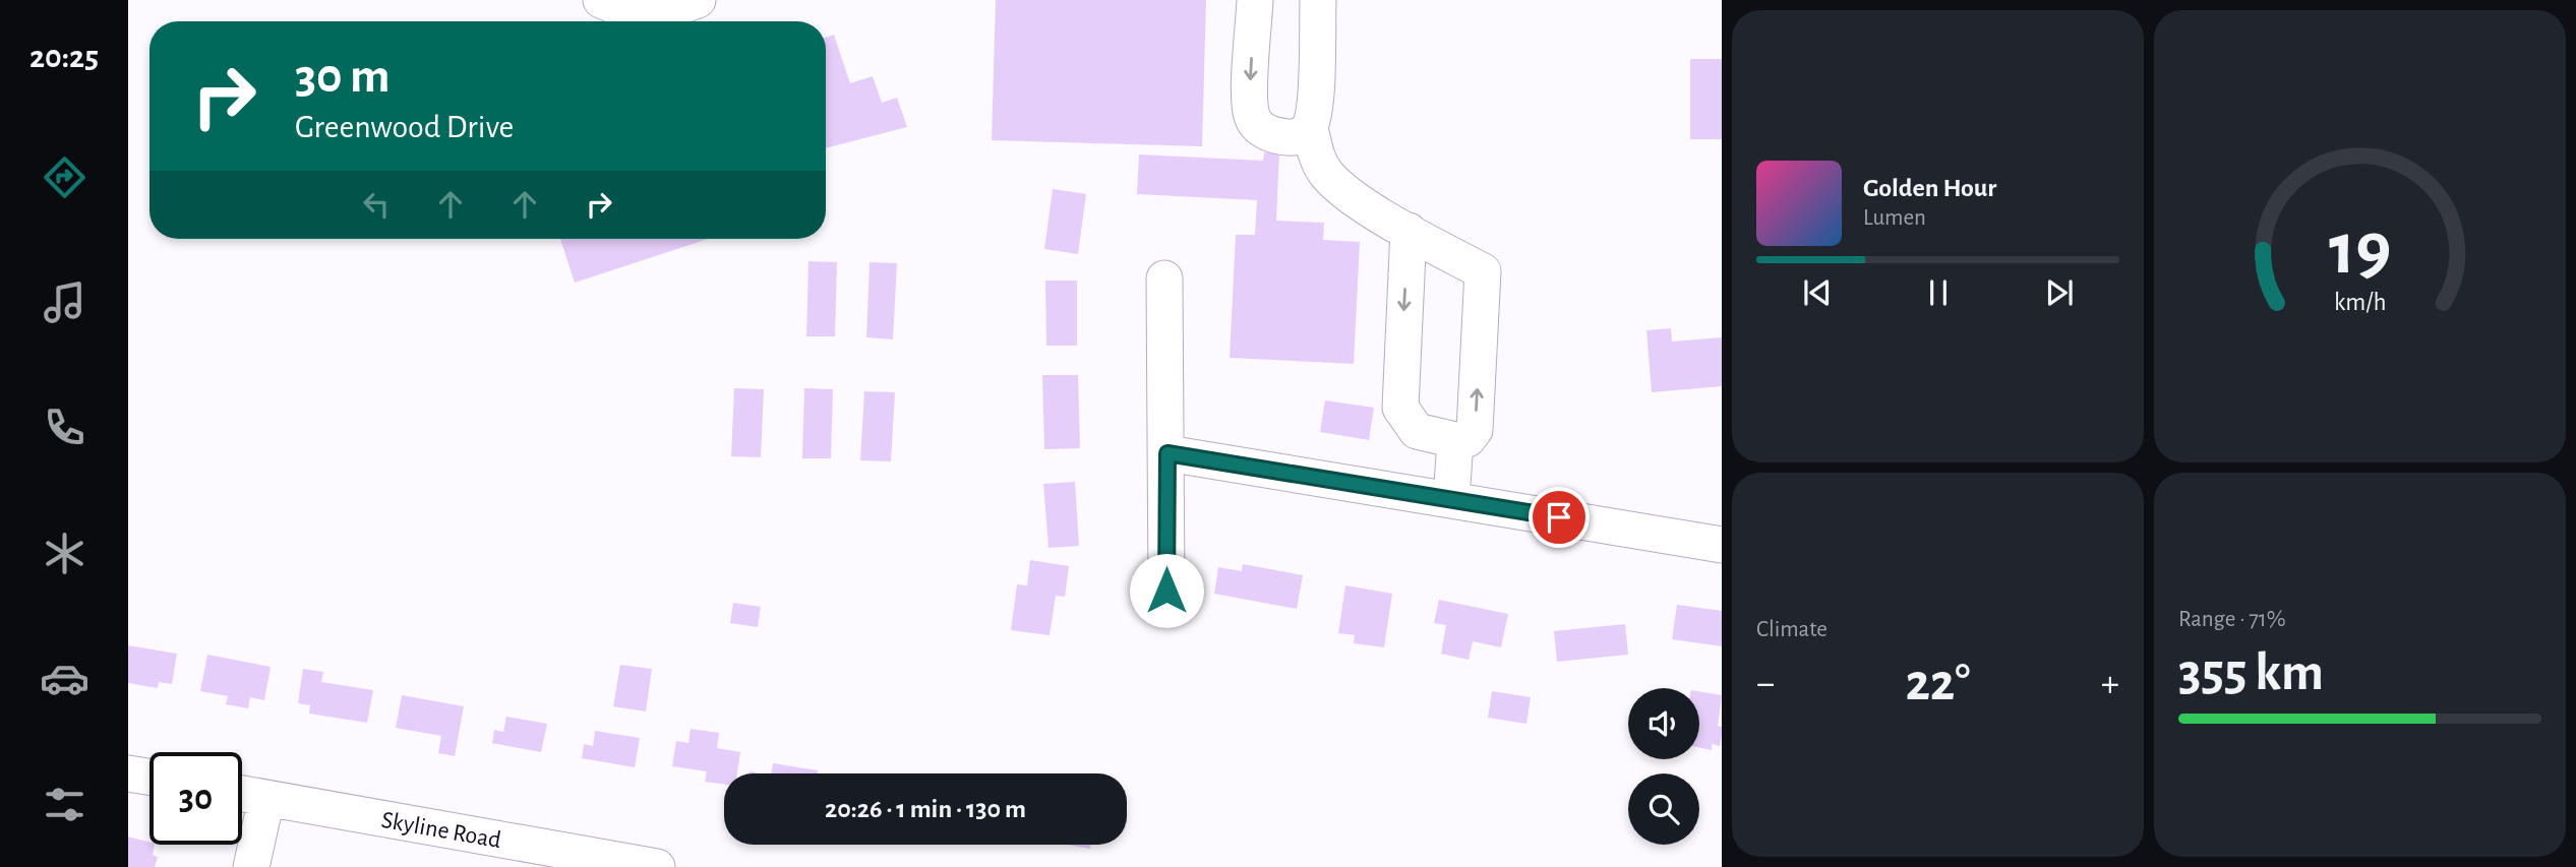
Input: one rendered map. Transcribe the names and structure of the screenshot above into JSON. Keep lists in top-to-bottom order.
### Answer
{
  "streets": {
    "street": ["Skyline Road"]
  },
  "page": {
    "tabs": "20:25",
    "turn": ["30 m", "Greenwood Drive"],
    "song": ["Golden Hour", "Lumen"],
    "tile": [
      "Climate",
      ["Range · 71%", "355 km"]
    ],
    "heat": ["−", "22°", "+"],
    "limit": "30",
    "trip": "20:26 · 1 min · 130 m",
    "gauge": ["19", "km/h"]
  }
}
